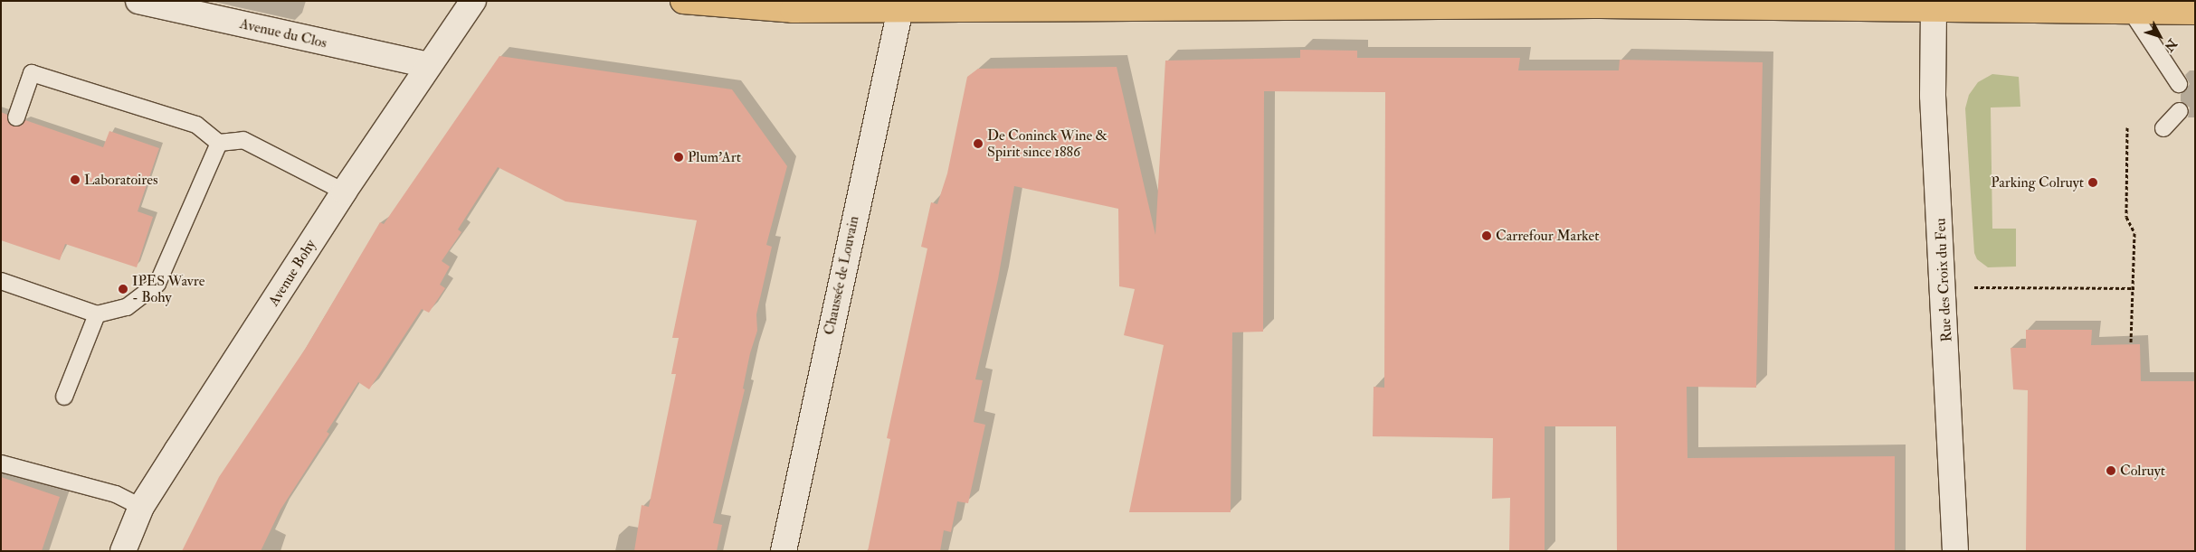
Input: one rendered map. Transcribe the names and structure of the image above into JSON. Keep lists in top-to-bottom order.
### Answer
{
  "streets": {
    "street": [
      "Avenue du Clos",
      "Avenue Bohy",
      "Chaussée de Louvain",
      "Rue des Croix du Feu"
    ]
  },
  "crossings": [
    ["Avenue du Clos", "Avenue Bohy"]
  ],
  "places": [
    "De Coninck Wine & Spirit since 1886",
    "Plum'Art",
    "Laboratoires",
    "Parking Colruyt",
    "Carrefour Market",
    "IPES Wavre - Bohy",
    "Colruyt"
  ],
  "north": "bottom right"
}
